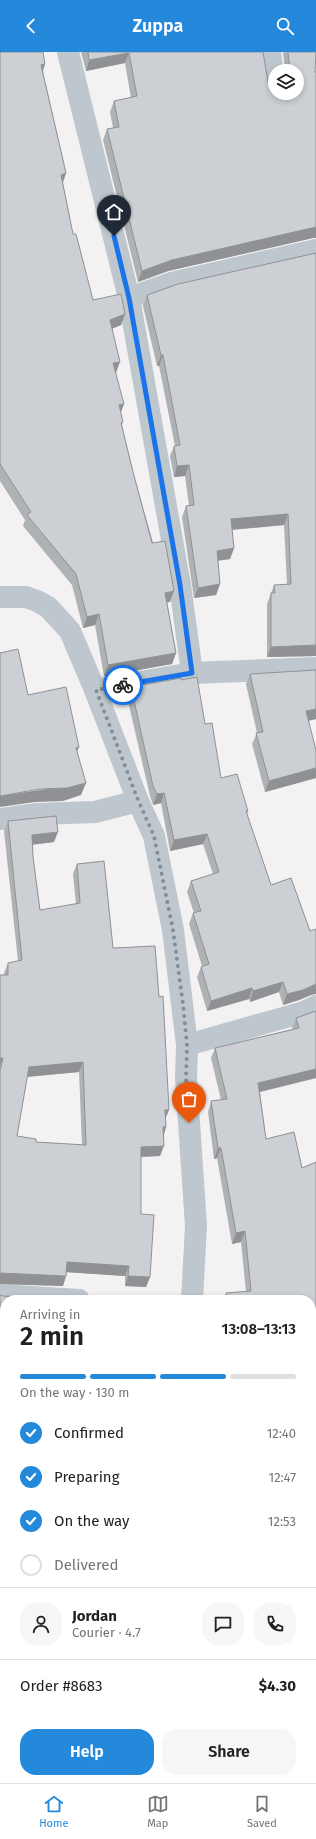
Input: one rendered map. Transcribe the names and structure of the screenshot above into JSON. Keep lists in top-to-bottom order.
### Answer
{
  "page": {
    "header": "Zuppa",
    "heading": ["2 min", "Arriving in", "13:08–13:13"],
    "panel": [
      "Jordan",
      "Courier · 4.7",
      "Order #8683",
      "$4.30"
    ],
    "bar": "On the way · 130 m",
    "list": [
      ["Confirmed", "12:40"],
      ["Preparing", "12:47"],
      ["On the way", "12:53"],
      "Delivered"
    ],
    "buttons": ["Help", "Share"],
    "tabs": ["Home", "Map", "Saved"]
  }
}
